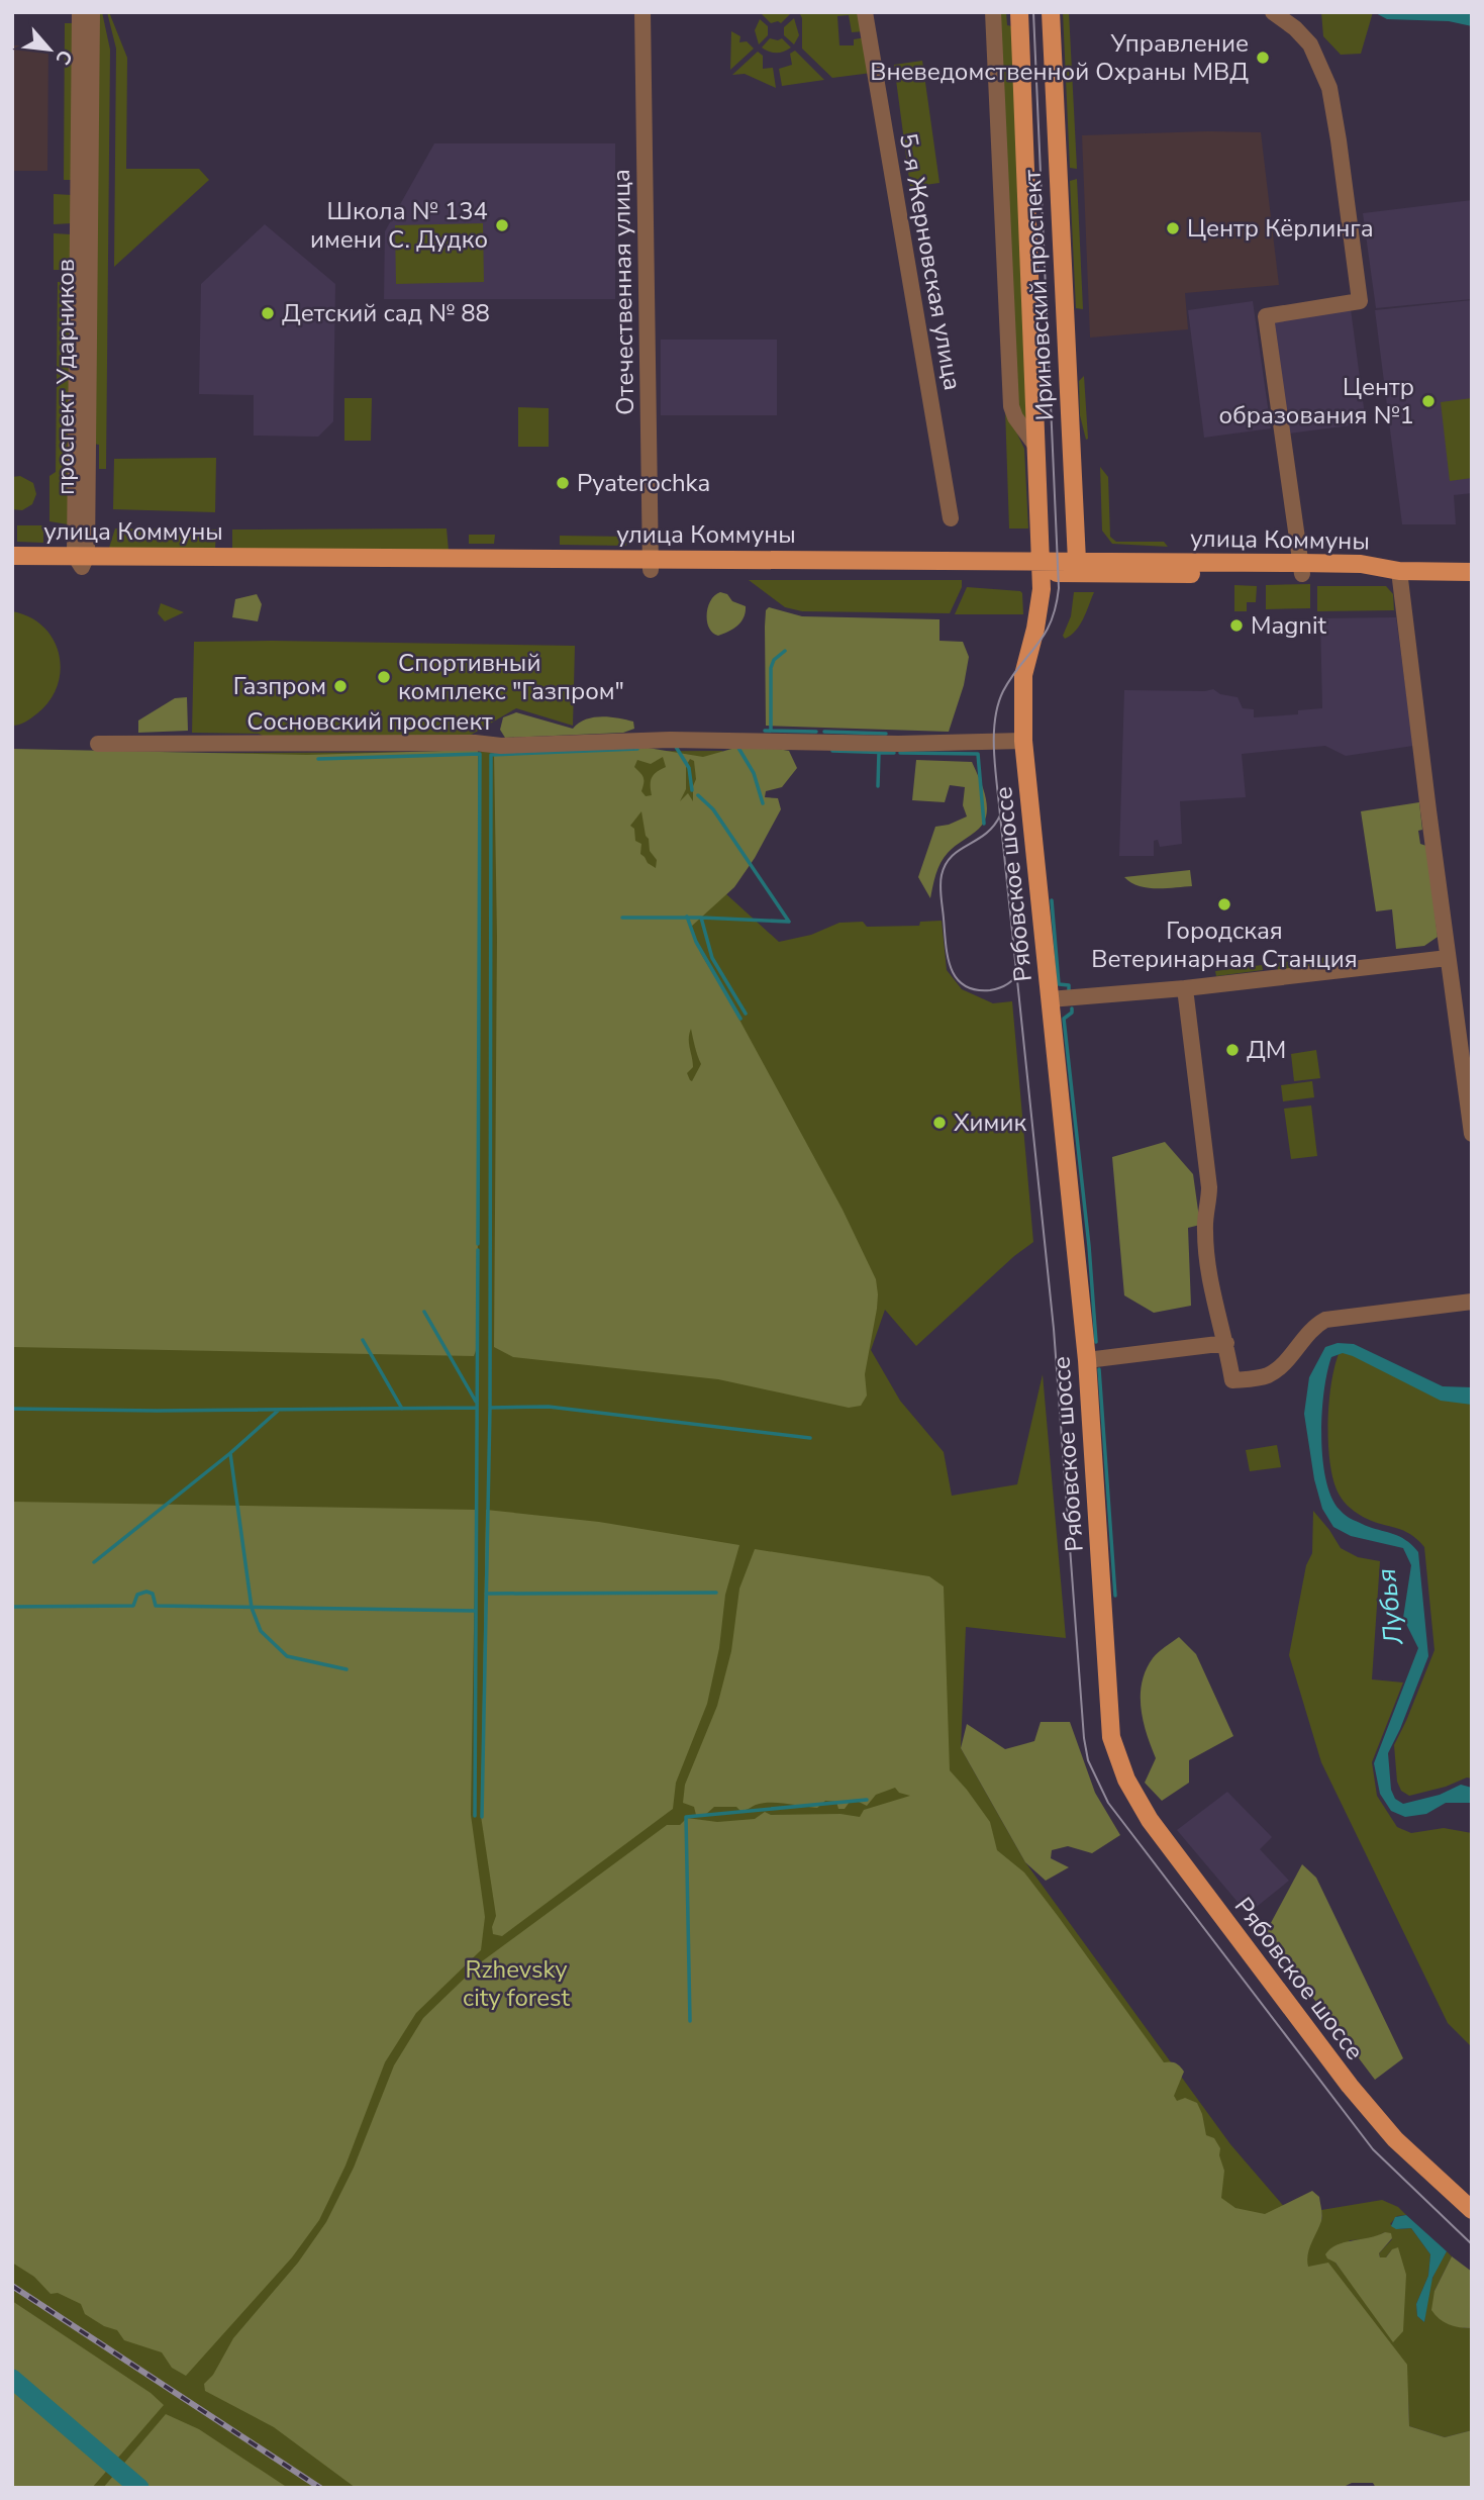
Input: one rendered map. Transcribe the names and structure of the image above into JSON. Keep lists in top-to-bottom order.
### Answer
{
  "streets": {
    "main road": ["Ириновский проспект", "улица Коммуны", "Рябовское шоссе"],
    "street": [
      "5-я Жерновская улица",
      "Отечественная улица",
      "проспект Ударников",
      "Сосновский проспект"
    ]
  },
  "crossings": [
    ["Отечественная улица", "улица Коммуны"],
    ["Ириновский проспект", "улица Коммуны"],
    ["Ириновский проспект", "Рябовское шоссе"],
    ["проспект Ударников", "улица Коммуны"],
    ["улица Коммуны", "Рябовское шоссе"],
    ["Сосновский проспект", "Рябовское шоссе"]
  ],
  "water": ["Лубья"],
  "parks": ["Rzhevsky city forest"],
  "places": [
    "Управление Вневедомственной Охраны МВД",
    "Школа № 134 имени С. Дудко",
    "Центр Кёрлинга",
    "Детский сад № 88",
    "Центр образования №1",
    "Pyaterochka",
    "Magnit",
    "Cпортивный комплекс \"Газпром\"",
    "Газпром",
    "Городская Ветеринарная Станция",
    "ДМ",
    "Химик"
  ],
  "north": "bottom right"
}
